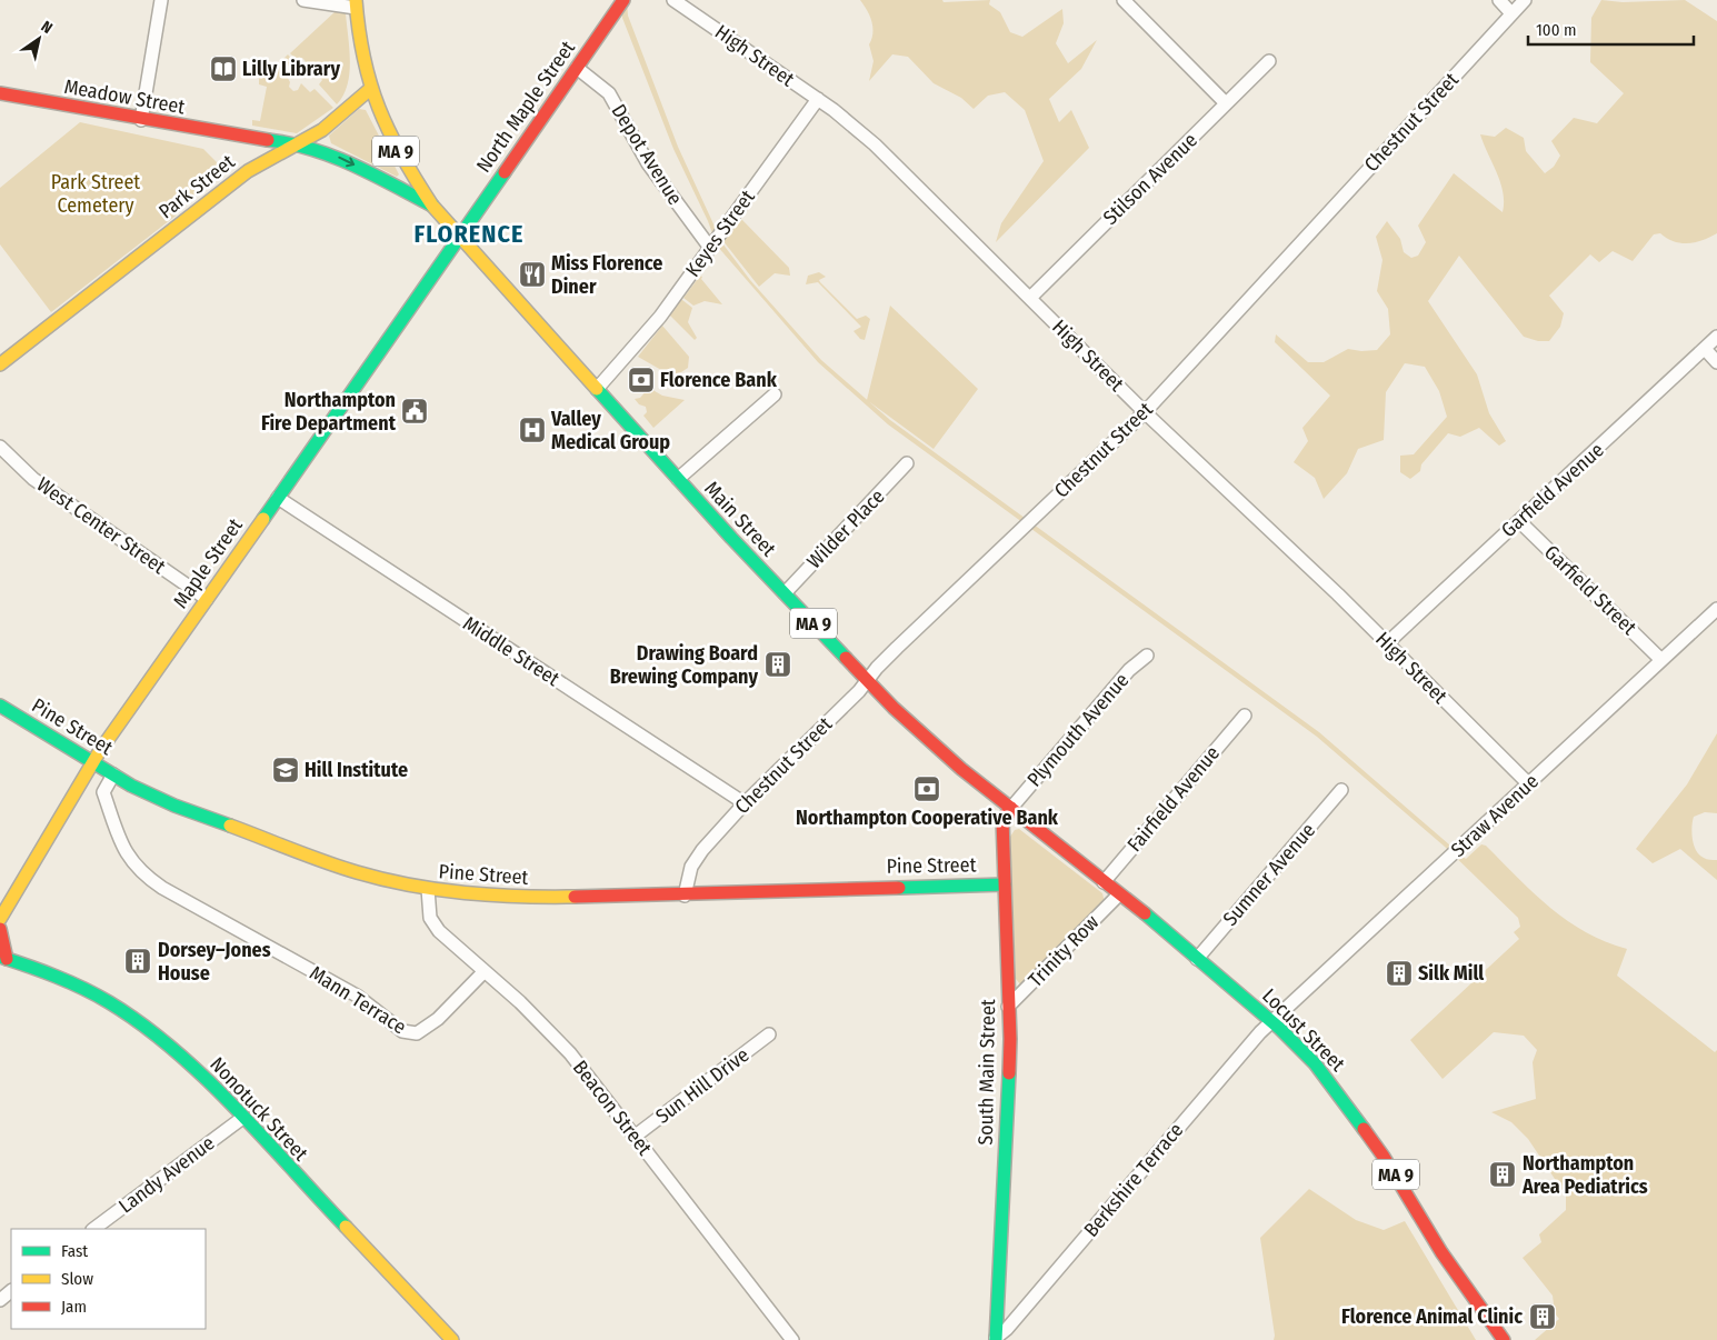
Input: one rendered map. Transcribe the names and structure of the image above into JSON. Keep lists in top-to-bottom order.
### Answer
{
  "streets": {
    "main road": [
      "Meadow Street",
      "North Maple Street",
      "MA 9",
      "Park Street",
      "Main Street",
      "Maple Street",
      "Pine Street",
      "Locust Street",
      "South Main Street",
      "Nonotuck Street"
    ],
    "street": [
      "High Street",
      "Chestnut Street",
      "Depot Avenue",
      "Stilson Avenue",
      "Keyes Street",
      "Garfield Avenue",
      "West Center Street",
      "Wilder Place",
      "Garfield Street",
      "Middle Street",
      "Plymouth Avenue",
      "Fairfield Avenue",
      "Straw Avenue",
      "Sumner Avenue",
      "Trinity Row",
      "Mann Terrace",
      "Sun Hill Drive",
      "Beacon Street",
      "Landy Avenue",
      "Berkshire Terrace"
    ]
  },
  "crossings": [
    ["High Street", "Chestnut Street"],
    ["High Street", "Stilson Avenue"],
    ["High Street", "Keyes Street"],
    ["High Street", "Garfield Avenue"],
    ["High Street", "Straw Avenue"],
    ["Meadow Street", "Park Street"],
    ["North Maple Street", "MA 9"],
    ["North Maple Street", "Depot Avenue"],
    ["North Maple Street", "Main Street"],
    ["North Maple Street", "Maple Street"],
    ["Chestnut Street", "Main Street"],
    ["Chestnut Street", "Middle Street"],
    ["Chestnut Street", "Pine Street"],
    ["MA 9", "Park Street"],
    ["MA 9", "Main Street"],
    ["MA 9", "Maple Street"],
    ["Depot Avenue", "Keyes Street"],
    ["Keyes Street", "Main Street"],
    ["Garfield Avenue", "Garfield Street"],
    ["Main Street", "Wilder Place"],
    ["Main Street", "Maple Street"],
    ["Main Street", "Plymouth Avenue"],
    ["Main Street", "Locust Street"],
    ["Main Street", "South Main Street"],
    ["West Center Street", "Maple Street"],
    ["Maple Street", "Middle Street"],
    ["Maple Street", "Pine Street"],
    ["Garfield Street", "Straw Avenue"],
    ["Pine Street", "Mann Terrace"],
    ["Pine Street", "South Main Street"],
    ["Pine Street", "Beacon Street"],
    ["Plymouth Avenue", "Locust Street"],
    ["Plymouth Avenue", "South Main Street"],
    ["Fairfield Avenue", "Locust Street"],
    ["Straw Avenue", "Locust Street"],
    ["Straw Avenue", "Berkshire Terrace"],
    ["Sumner Avenue", "Locust Street"],
    ["Trinity Row", "Locust Street"],
    ["Trinity Row", "South Main Street"],
    ["Mann Terrace", "Beacon Street"],
    ["Locust Street", "South Main Street"],
    ["Locust Street", "Berkshire Terrace"],
    ["South Main Street", "Berkshire Terrace"],
    ["Sun Hill Drive", "Beacon Street"],
    ["Nonotuck Street", "Landy Avenue"]
  ],
  "districts": ["FLORENCE"],
  "parks": ["Park Street Cemetery"],
  "places": {
    "library": ["Lilly Library"],
    "restaurant": ["Miss Florence Diner"],
    "bank": ["Florence Bank", "Northampton Cooperative Bank"],
    "public building": ["Northampton Fire Department"],
    "hospital": ["Valley Medical Group"],
    "building": [
      "Drawing Board Brewing Company",
      "Dorsey–Jones House",
      "Silk Mill",
      "Northampton Area Pediatrics",
      "Florence Animal Clinic"
    ],
    "school or university": ["Hill Institute"]
  },
  "legend": ["Fast", "Slow", "Jam"],
  "scale_bar": "100 m",
  "north": "top right"
}
